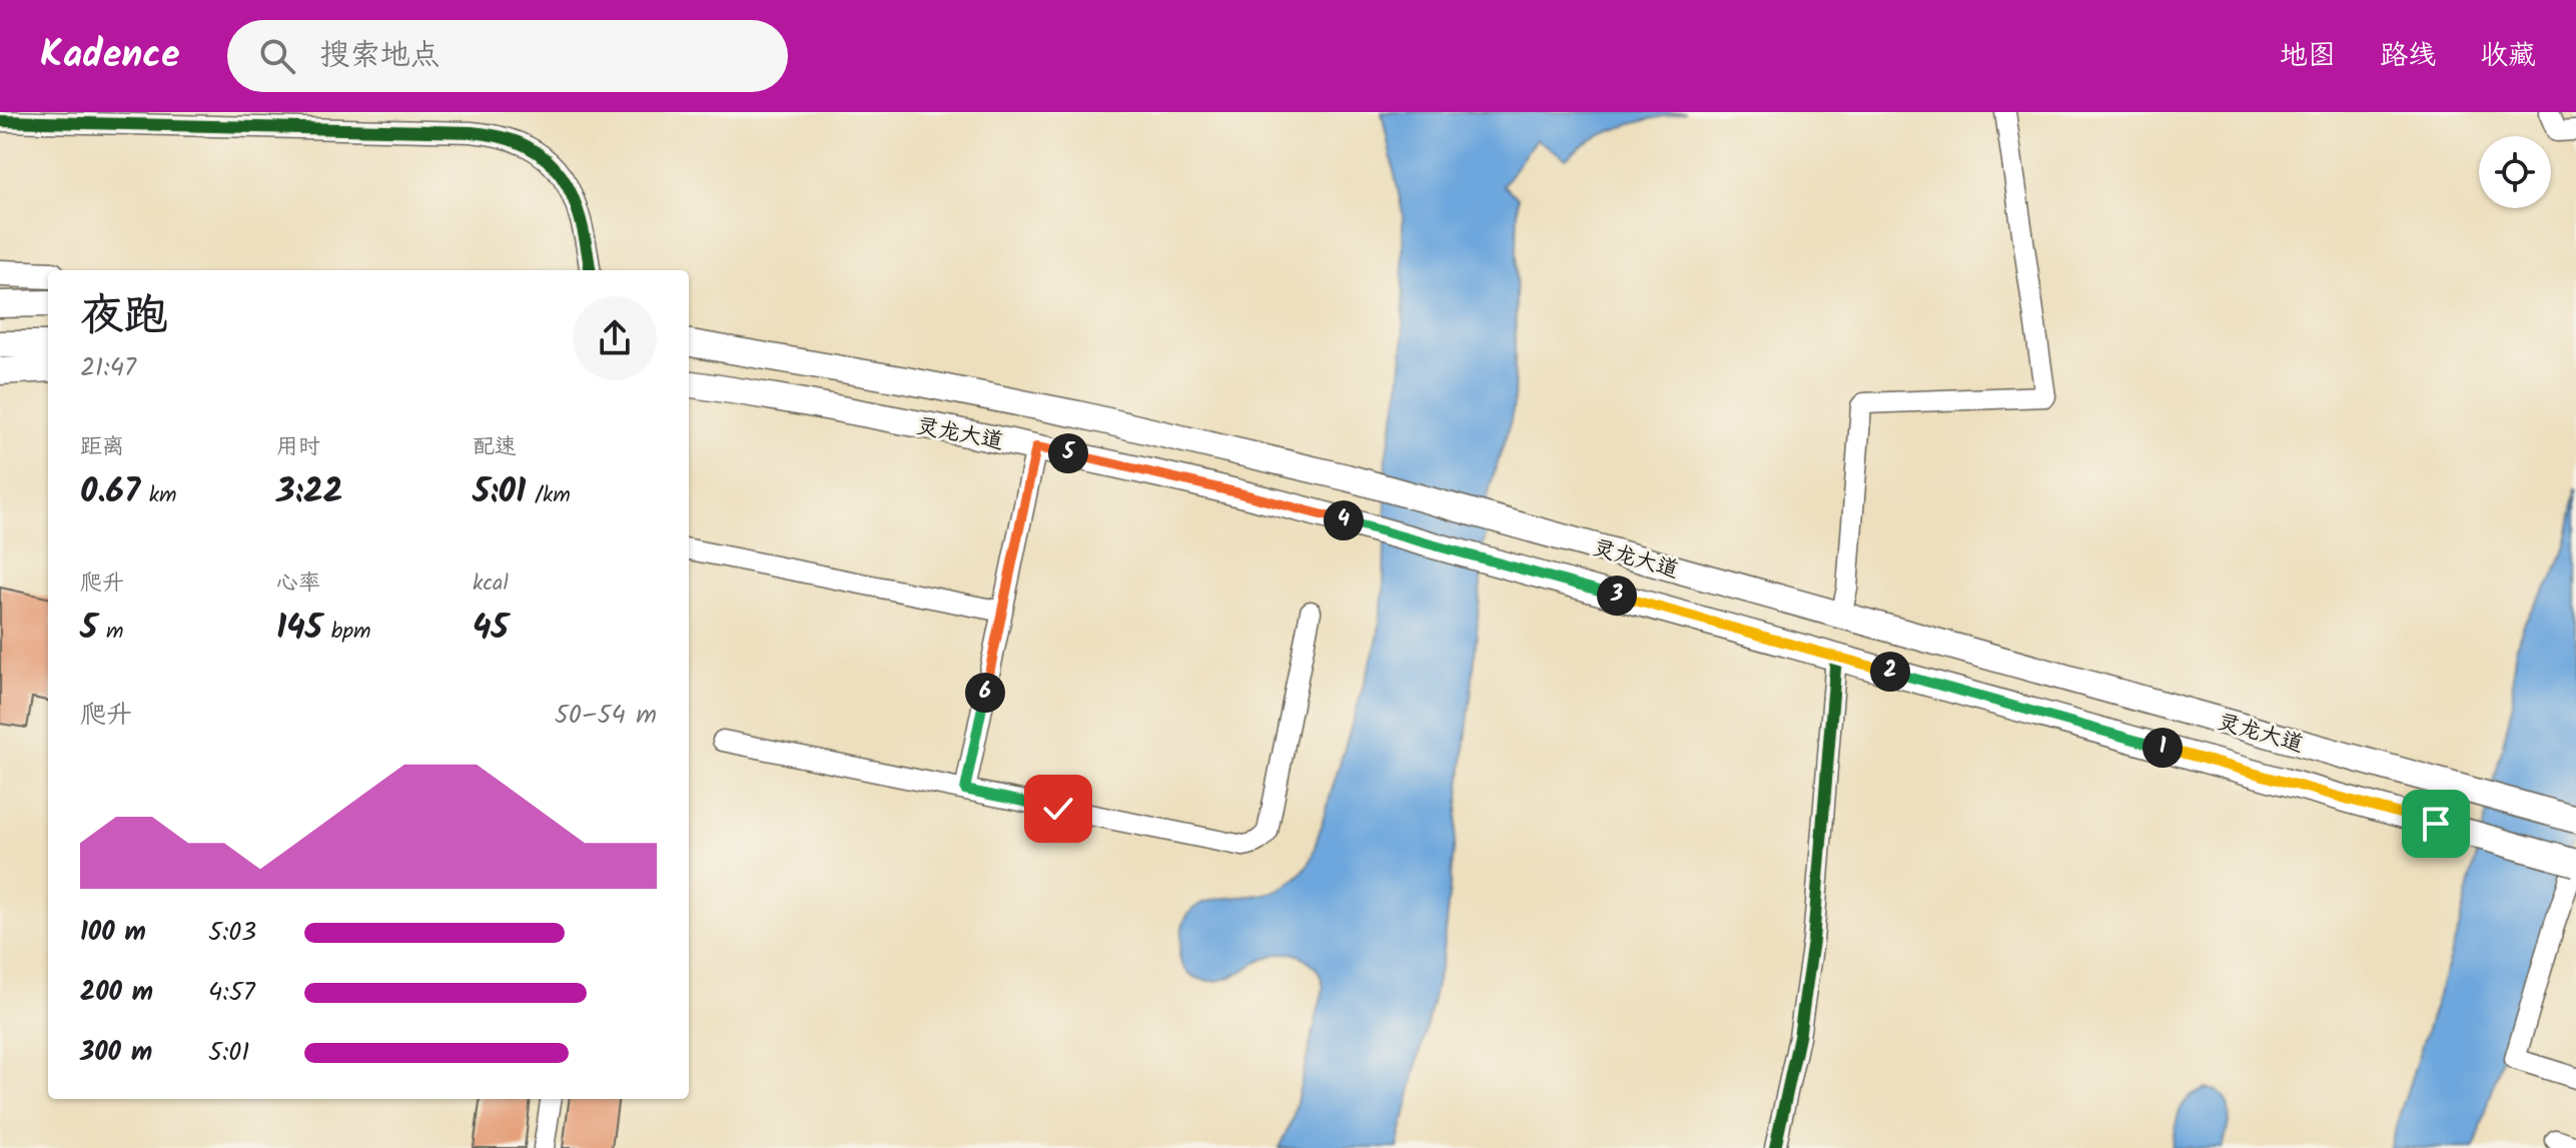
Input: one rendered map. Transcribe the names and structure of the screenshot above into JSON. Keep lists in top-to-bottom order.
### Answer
{
  "streets": {
    "main road": ["灵龙大道"]
  },
  "page": {
    "header": "Kadence",
    "search": "搜索地点",
    "nav": ["地图", "路线", "收藏"],
    "heading": ["夜跑", "21:47"],
    "stats": [
      ["距离", "0.67 km"],
      ["用时", "3:22"],
      ["配速", "5:01 /km"],
      ["爬升", "5 m"],
      ["心率", "145 bpm"],
      ["kcal", "45"]
    ],
    "pins": [
      "5",
      "4",
      "3",
      "2",
      "6",
      "1"
    ],
    "chart": ["爬升", "50–54 m"],
    "list": [
      {
        "name": "100 m",
        "note": "5:03"
      },
      {
        "name": "200 m",
        "note": "4:57"
      },
      {
        "name": "300 m",
        "note": "5:01"
      }
    ]
  }
}
